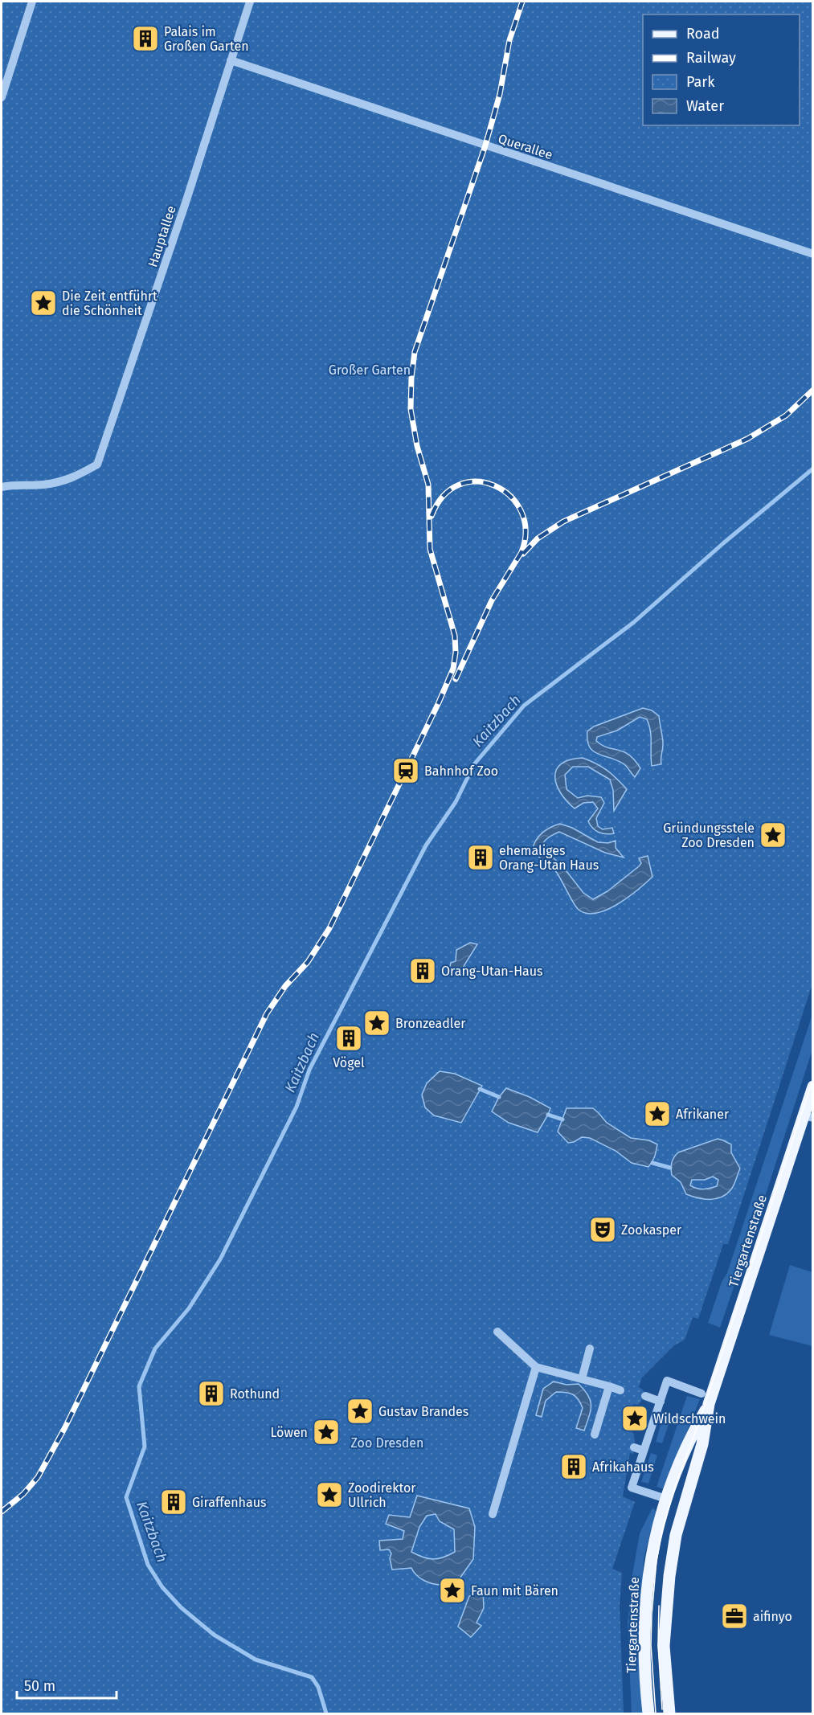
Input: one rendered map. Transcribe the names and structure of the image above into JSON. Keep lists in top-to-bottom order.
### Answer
{
  "streets": {
    "main road": ["Tiergartenstraße"],
    "street": ["Querallee", "Hauptallee"]
  },
  "crossings": [
    ["Querallee", "Hauptallee"]
  ],
  "water": ["Kaitzbach"],
  "parks": ["Großer Garten", "Zoo Dresden"],
  "places": {
    "building": [
      "Palais im Großen Garten",
      "ehemaliges Orang-Utan Haus",
      "Orang-Utan-Haus",
      "Vögel",
      "Rothund",
      "Afrikahaus",
      "Giraffenhaus"
    ],
    "place": [
      "Die Zeit entführt die Schönheit",
      "Gründungsstele Zoo Dresden",
      "Bronzeadler",
      "Afrikaner",
      "Gustav Brandes",
      "Wildschwein",
      "Löwen",
      "Zoodirektor Ullrich",
      "Faun mit Bären"
    ],
    "station": ["Bahnhof Zoo"],
    "theatre": ["Zookasper"],
    "office": ["aifinyo"]
  },
  "legend": [
    "Road",
    "Railway",
    "Park",
    "Water"
  ],
  "scale_bar": "50 m"
}
